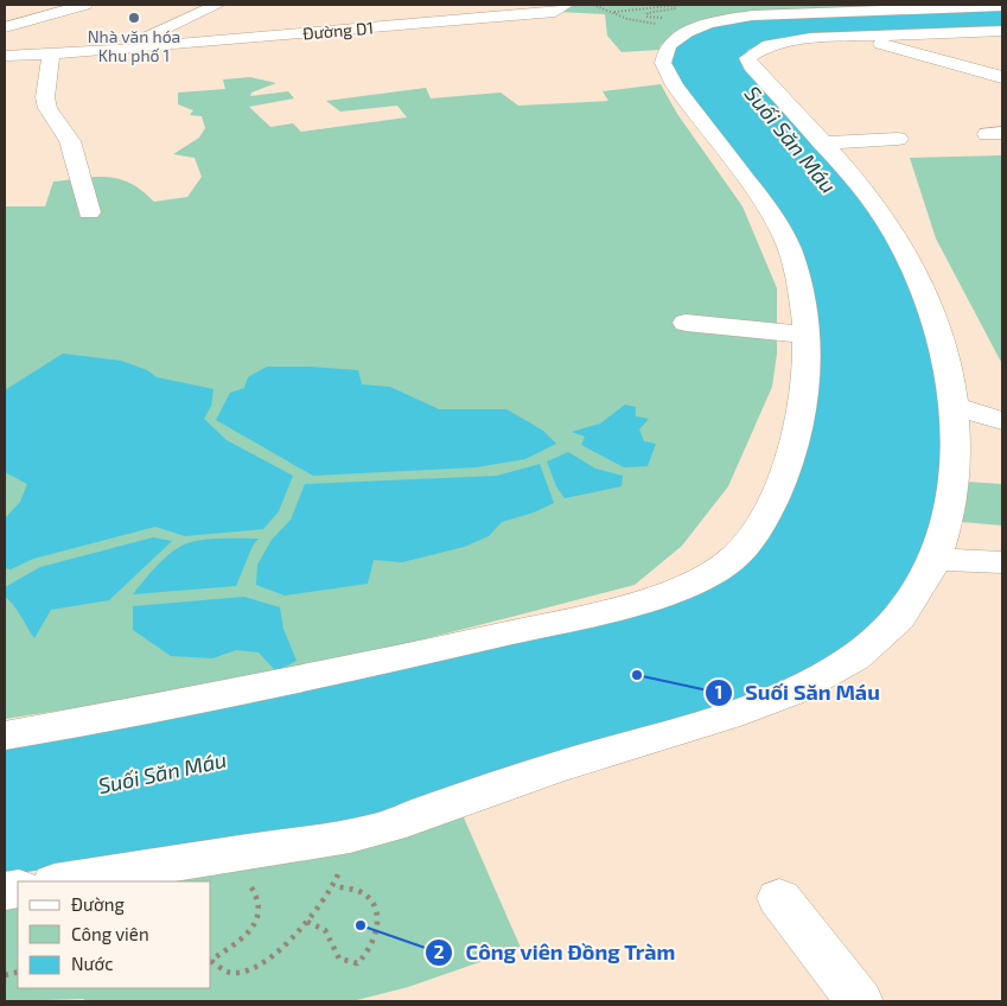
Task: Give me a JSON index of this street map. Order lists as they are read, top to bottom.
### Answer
{
  "streets": {
    "street": ["Đường D1"]
  },
  "water": ["Suối Săn Máu"],
  "places": ["Nhà văn hóa Khu phố 1", "Suối Săn Máu", "Công viên Đồng Tràm"],
  "legend": ["Đường", "Công viên", "Nước"]
}
